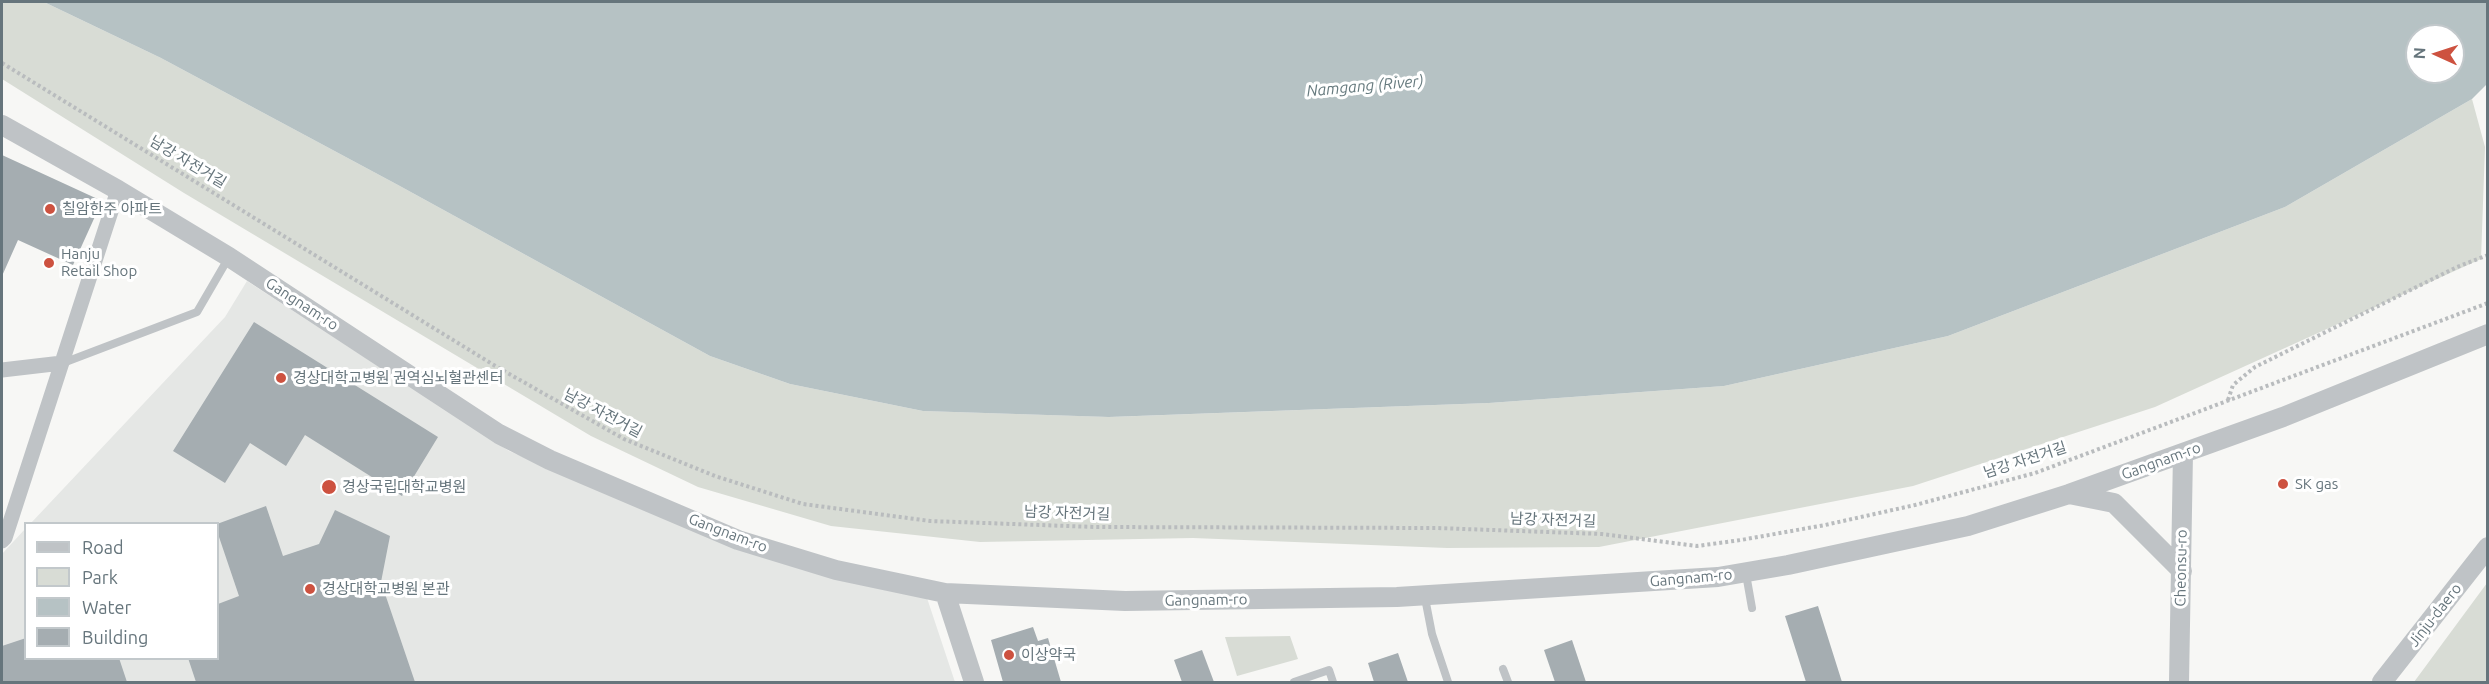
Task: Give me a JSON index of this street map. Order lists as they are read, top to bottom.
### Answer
{
  "streets": {
    "street": ["Gangnam-ro", "Cheonsu-ro", "Jinju-daero"],
    "path": ["남강 자전거길"]
  },
  "crossings": [
    ["Gangnam-ro", "Cheonsu-ro"]
  ],
  "water": ["Namgang (River)"],
  "places": [
    "칠암한주 아파트",
    "Hanju Retail Shop",
    "경상대학교병원 권역심뇌혈관센터",
    "SK gas",
    "경상국립대학교병원",
    "경상대학교병원 본관",
    "이상약국"
  ],
  "legend": [
    "Road",
    "Park",
    "Water",
    "Building"
  ],
  "north": "left"
}
